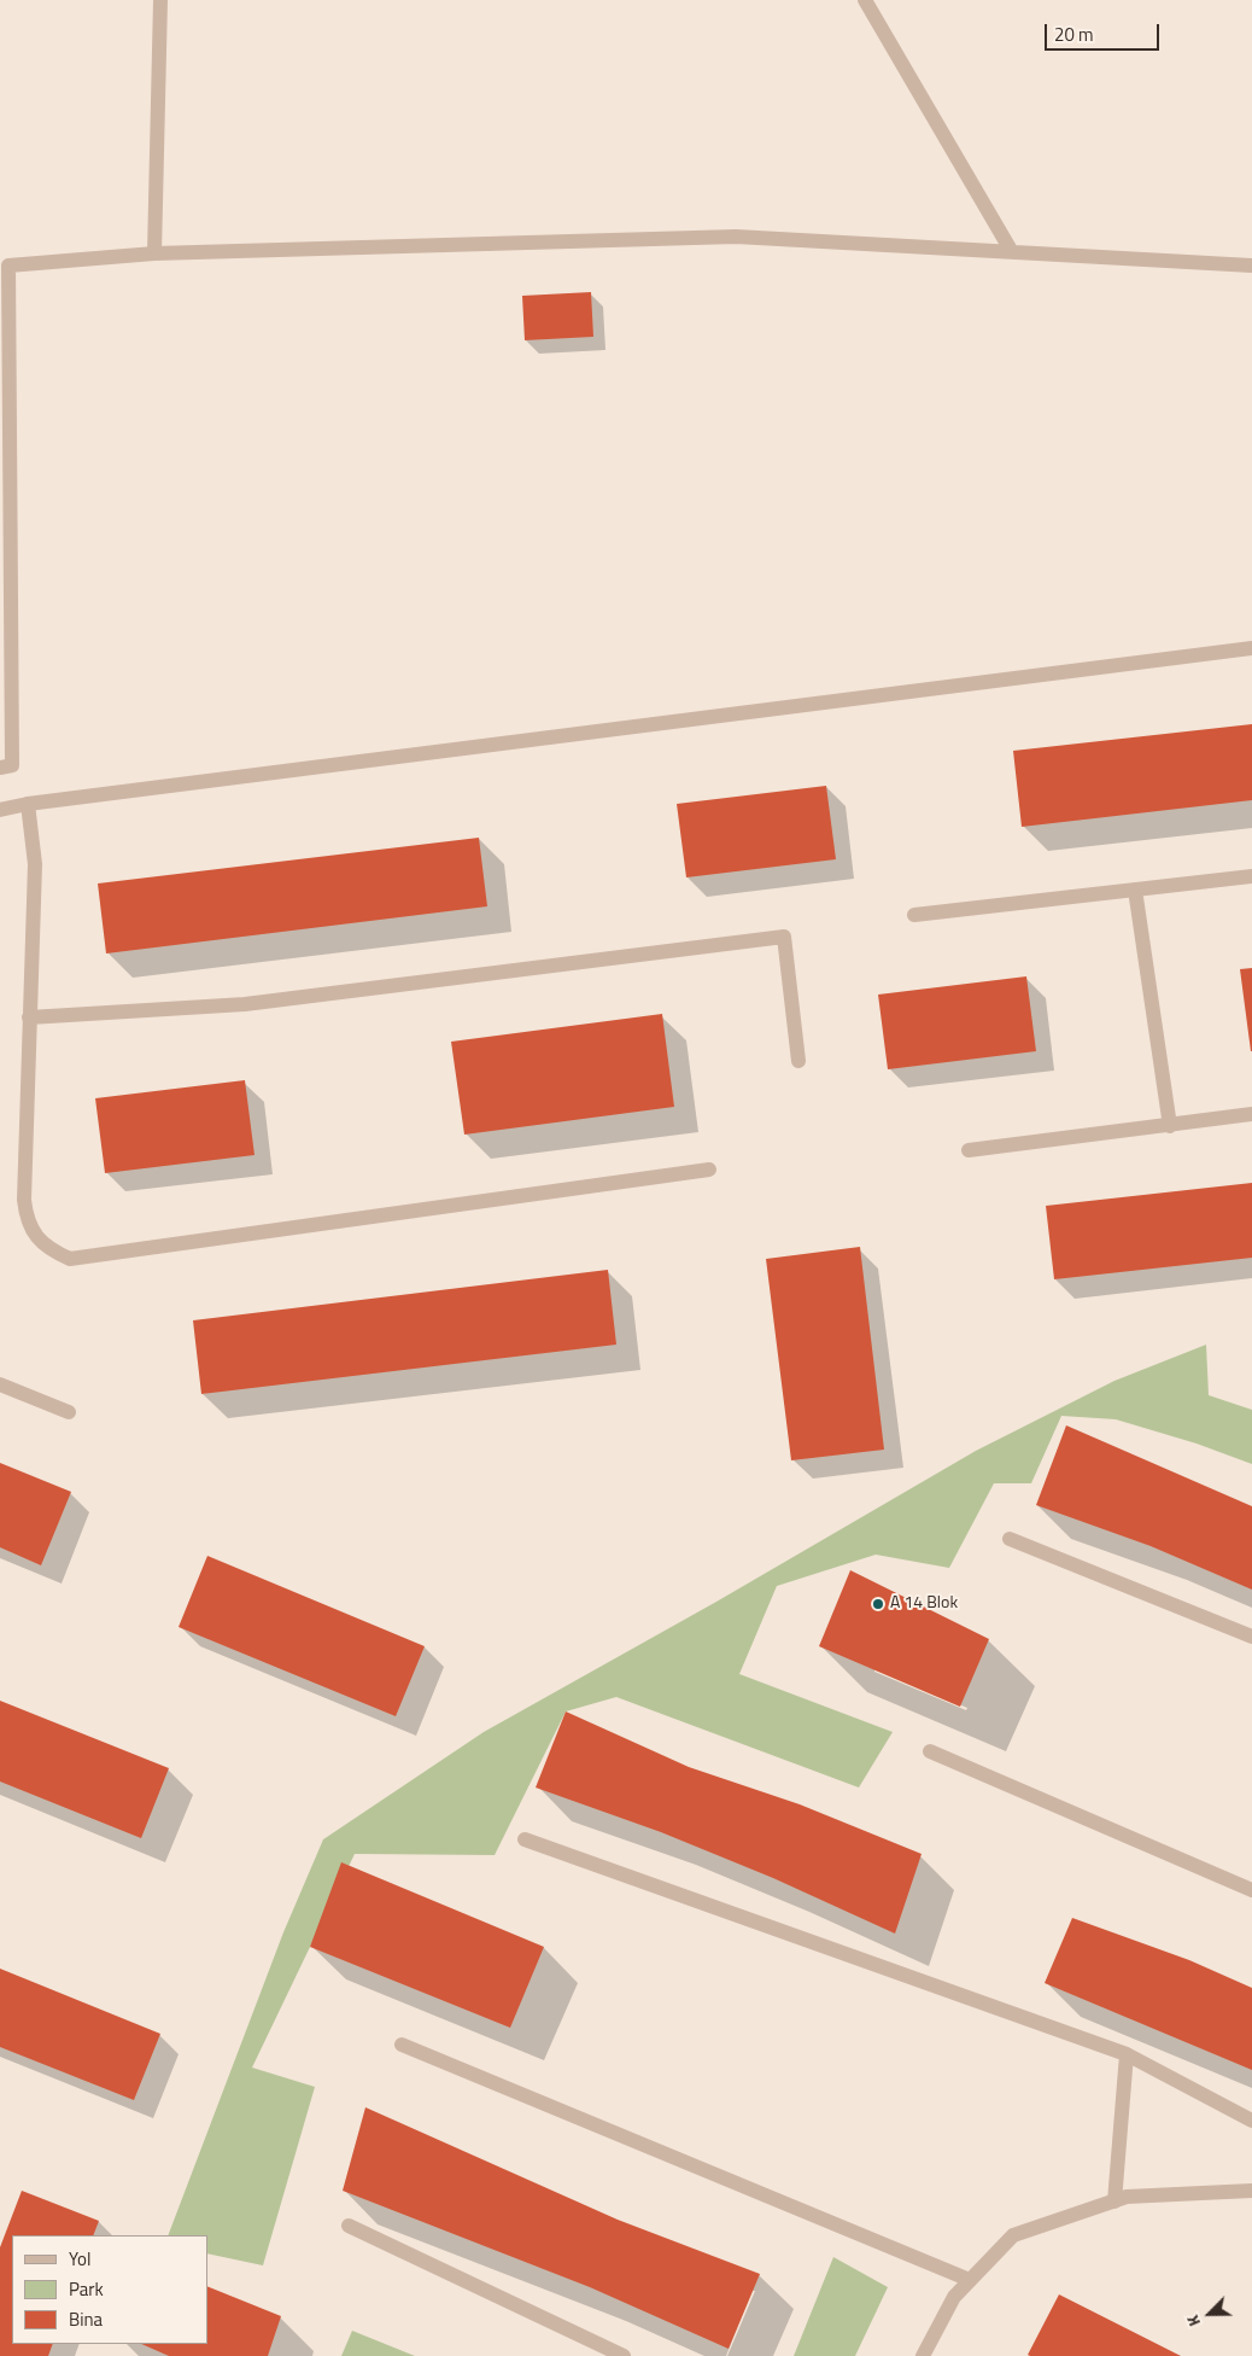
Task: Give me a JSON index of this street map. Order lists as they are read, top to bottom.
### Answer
{
  "places": ["A 14 Blok"],
  "legend": ["Yol", "Park", "Bina"],
  "scale_bar": "20 m",
  "north": "bottom left"
}
